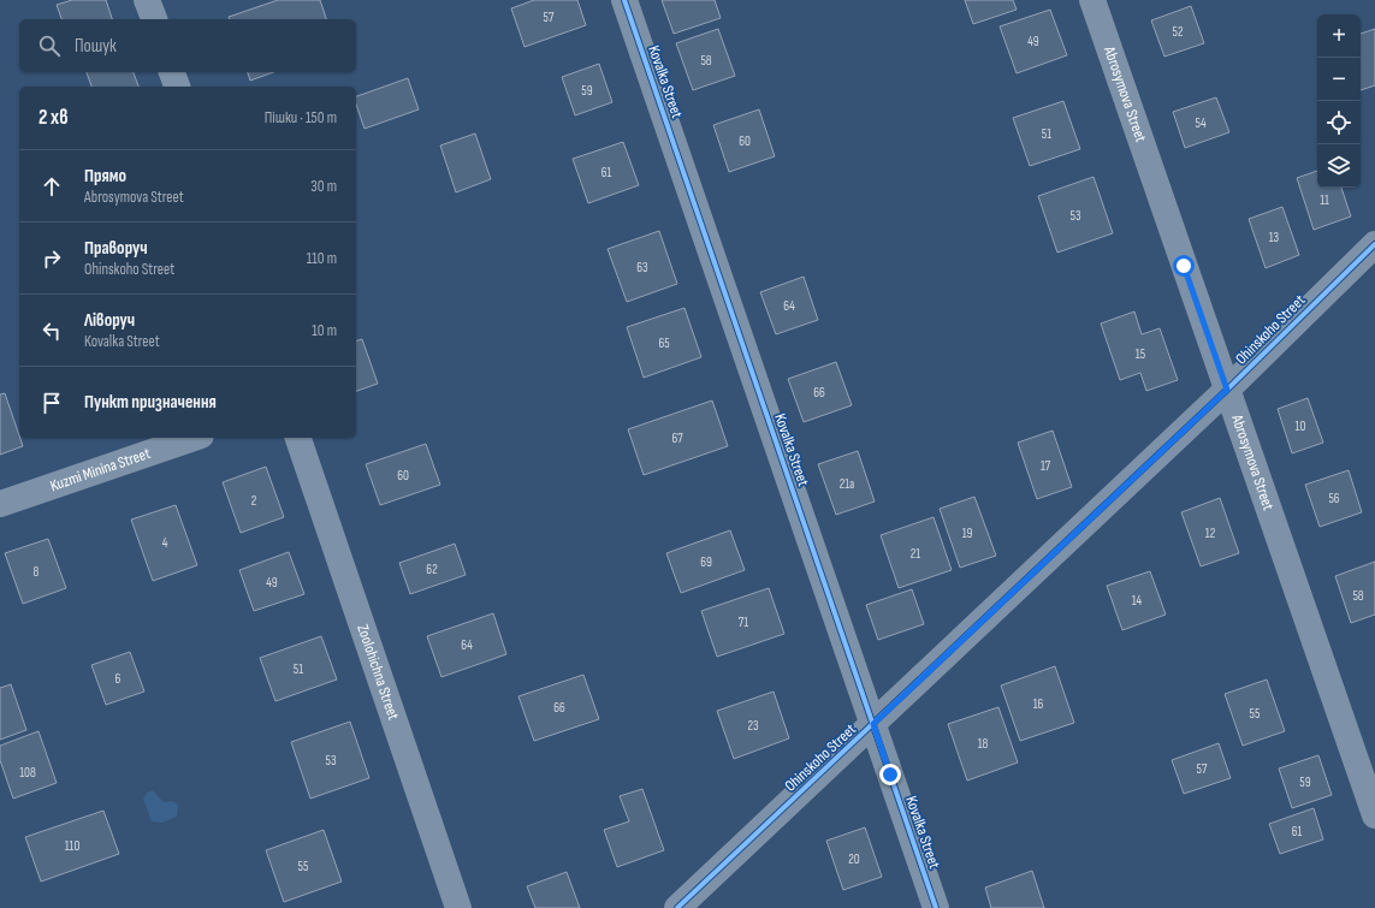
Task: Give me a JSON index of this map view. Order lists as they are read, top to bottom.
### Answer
{
  "streets": {
    "street": [
      "Kovalka Street",
      "Abrosymova Street",
      "Ohinskoho Street",
      "Kuzmi Minina Street",
      "Zoolohichna Street"
    ]
  },
  "crossings": [
    ["Kovalka Street", "Ohinskoho Street"],
    ["Abrosymova Street", "Ohinskoho Street"]
  ],
  "house_numbers": [
    "57",
    "52",
    "49",
    "58",
    "59",
    "54",
    "51",
    "60",
    "61",
    "11",
    "53",
    "13",
    "63",
    "64",
    "65",
    "15",
    "66",
    "10",
    "67",
    "17",
    "60",
    "21а",
    "56",
    "2",
    "19",
    "12",
    "4",
    "21",
    "69",
    "62",
    "8",
    "49",
    "58",
    "14",
    "71",
    "64",
    "51",
    "6",
    "16",
    "66",
    "55",
    "23",
    "18",
    "53",
    "57",
    "108",
    "59",
    "61",
    "110",
    "20",
    "55"
  ],
  "page": {
    "map_buttons": ["+", "−"],
    "search": "Пошук",
    "heading": ["2 хв", "Пішки · 150 m"],
    "list": [
      ["Прямо", "Abrosymova Street", "30 m"],
      ["Праворуч", "Ohinskoho Street", "110 m"],
      ["Ліворуч", "Kovalka Street", "10 m"],
      "Пункт призначення"
    ]
  }
}
